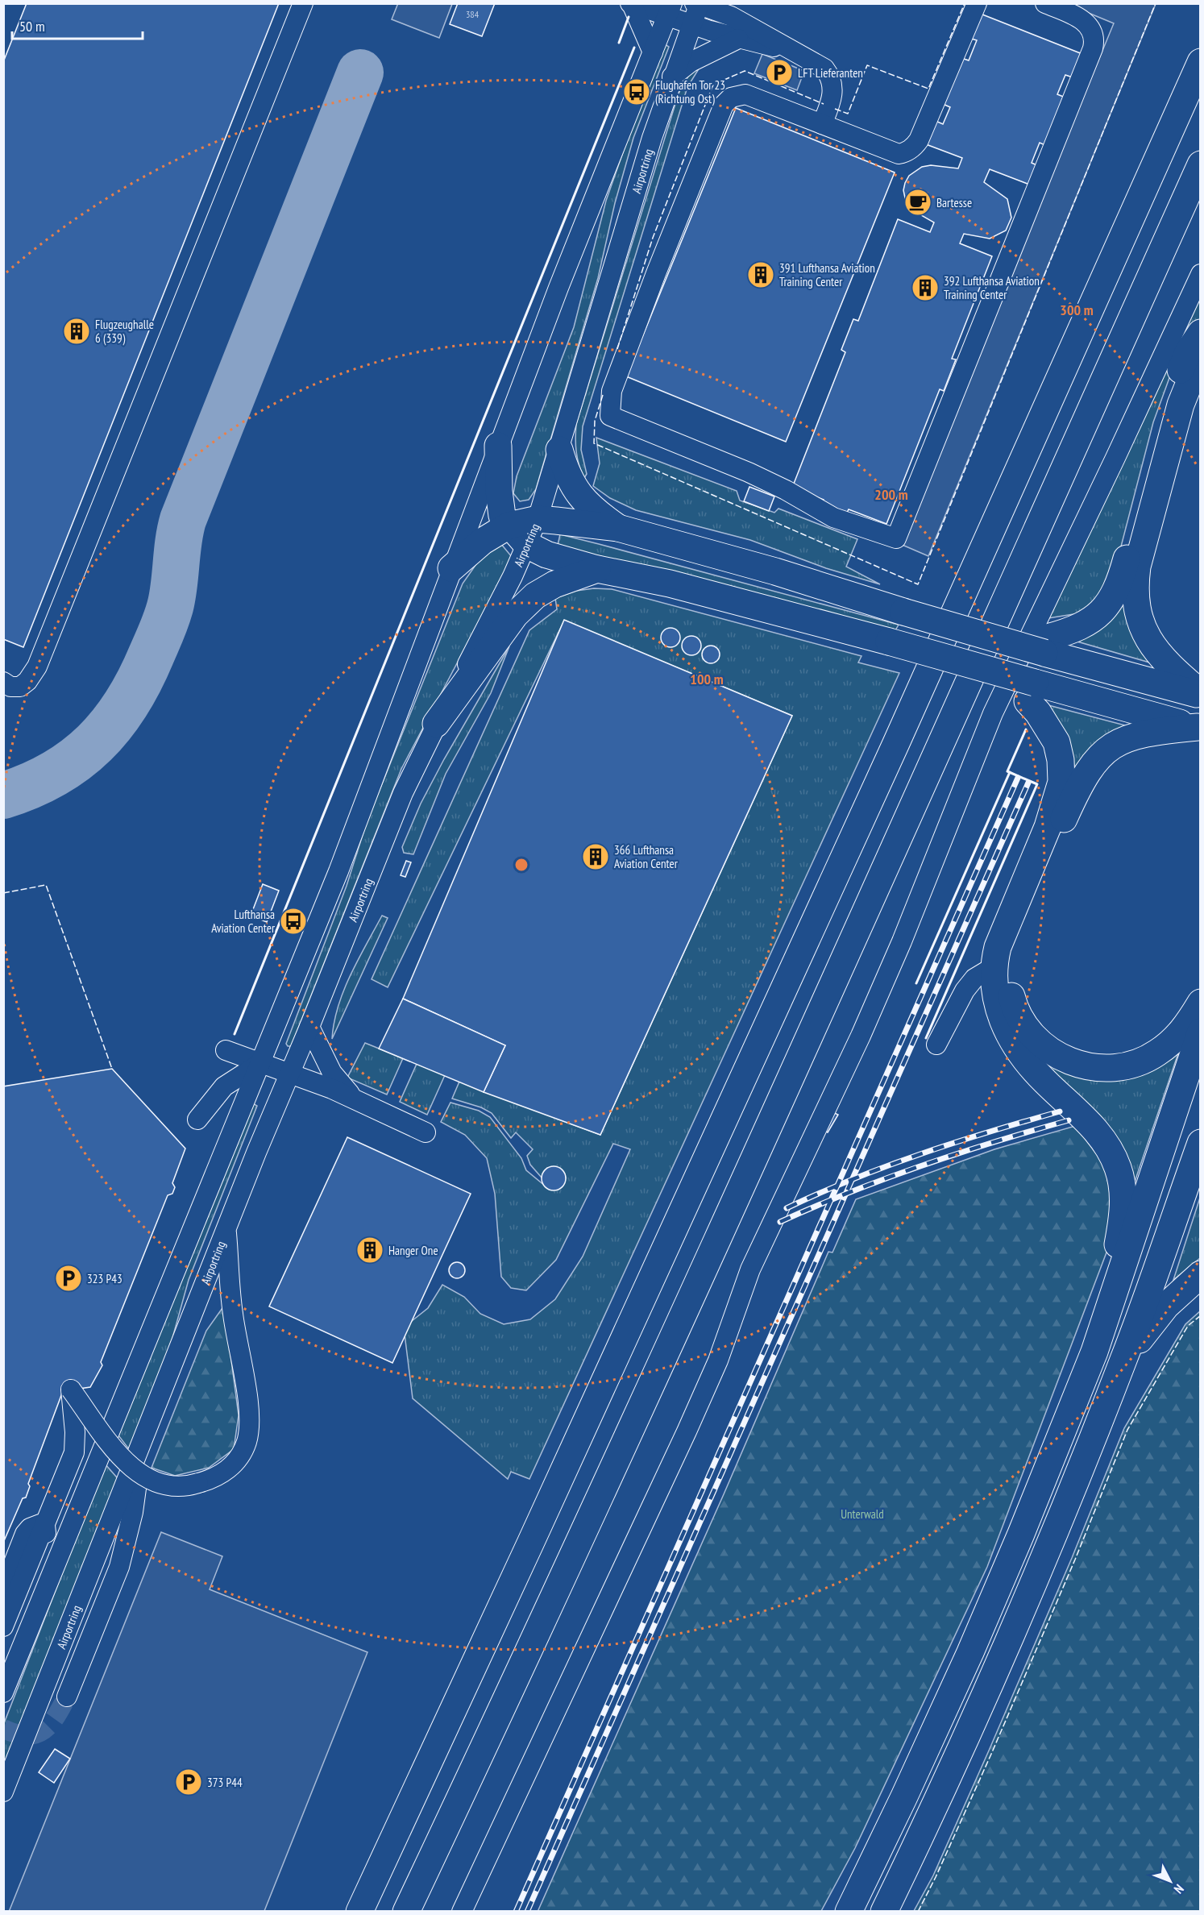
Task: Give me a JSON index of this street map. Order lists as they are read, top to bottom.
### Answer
{
  "streets": {
    "street": ["Airportring"]
  },
  "parks": ["Unterwald"],
  "places": {
    "parking": ["LFT Lieferanten", "323 P43", "373 P44"],
    "bus stop": ["Flughafen Tor 23 (Richtung Ost)", "Lufthansa Aviation Center"],
    "cafe": ["Bartesse"],
    "building": [
      "391 Lufthansa Aviation Training Center",
      "392 Lufthansa Aviation Training Center",
      "Flugzeughalle 6 (339)",
      "366 Lufthansa Aviation Center",
      "Hanger One"
    ]
  },
  "house_numbers": ["384"],
  "scale_bar": "50 m",
  "north": "bottom right",
  "rings": ["300 m", "200 m", "100 m"]
}
